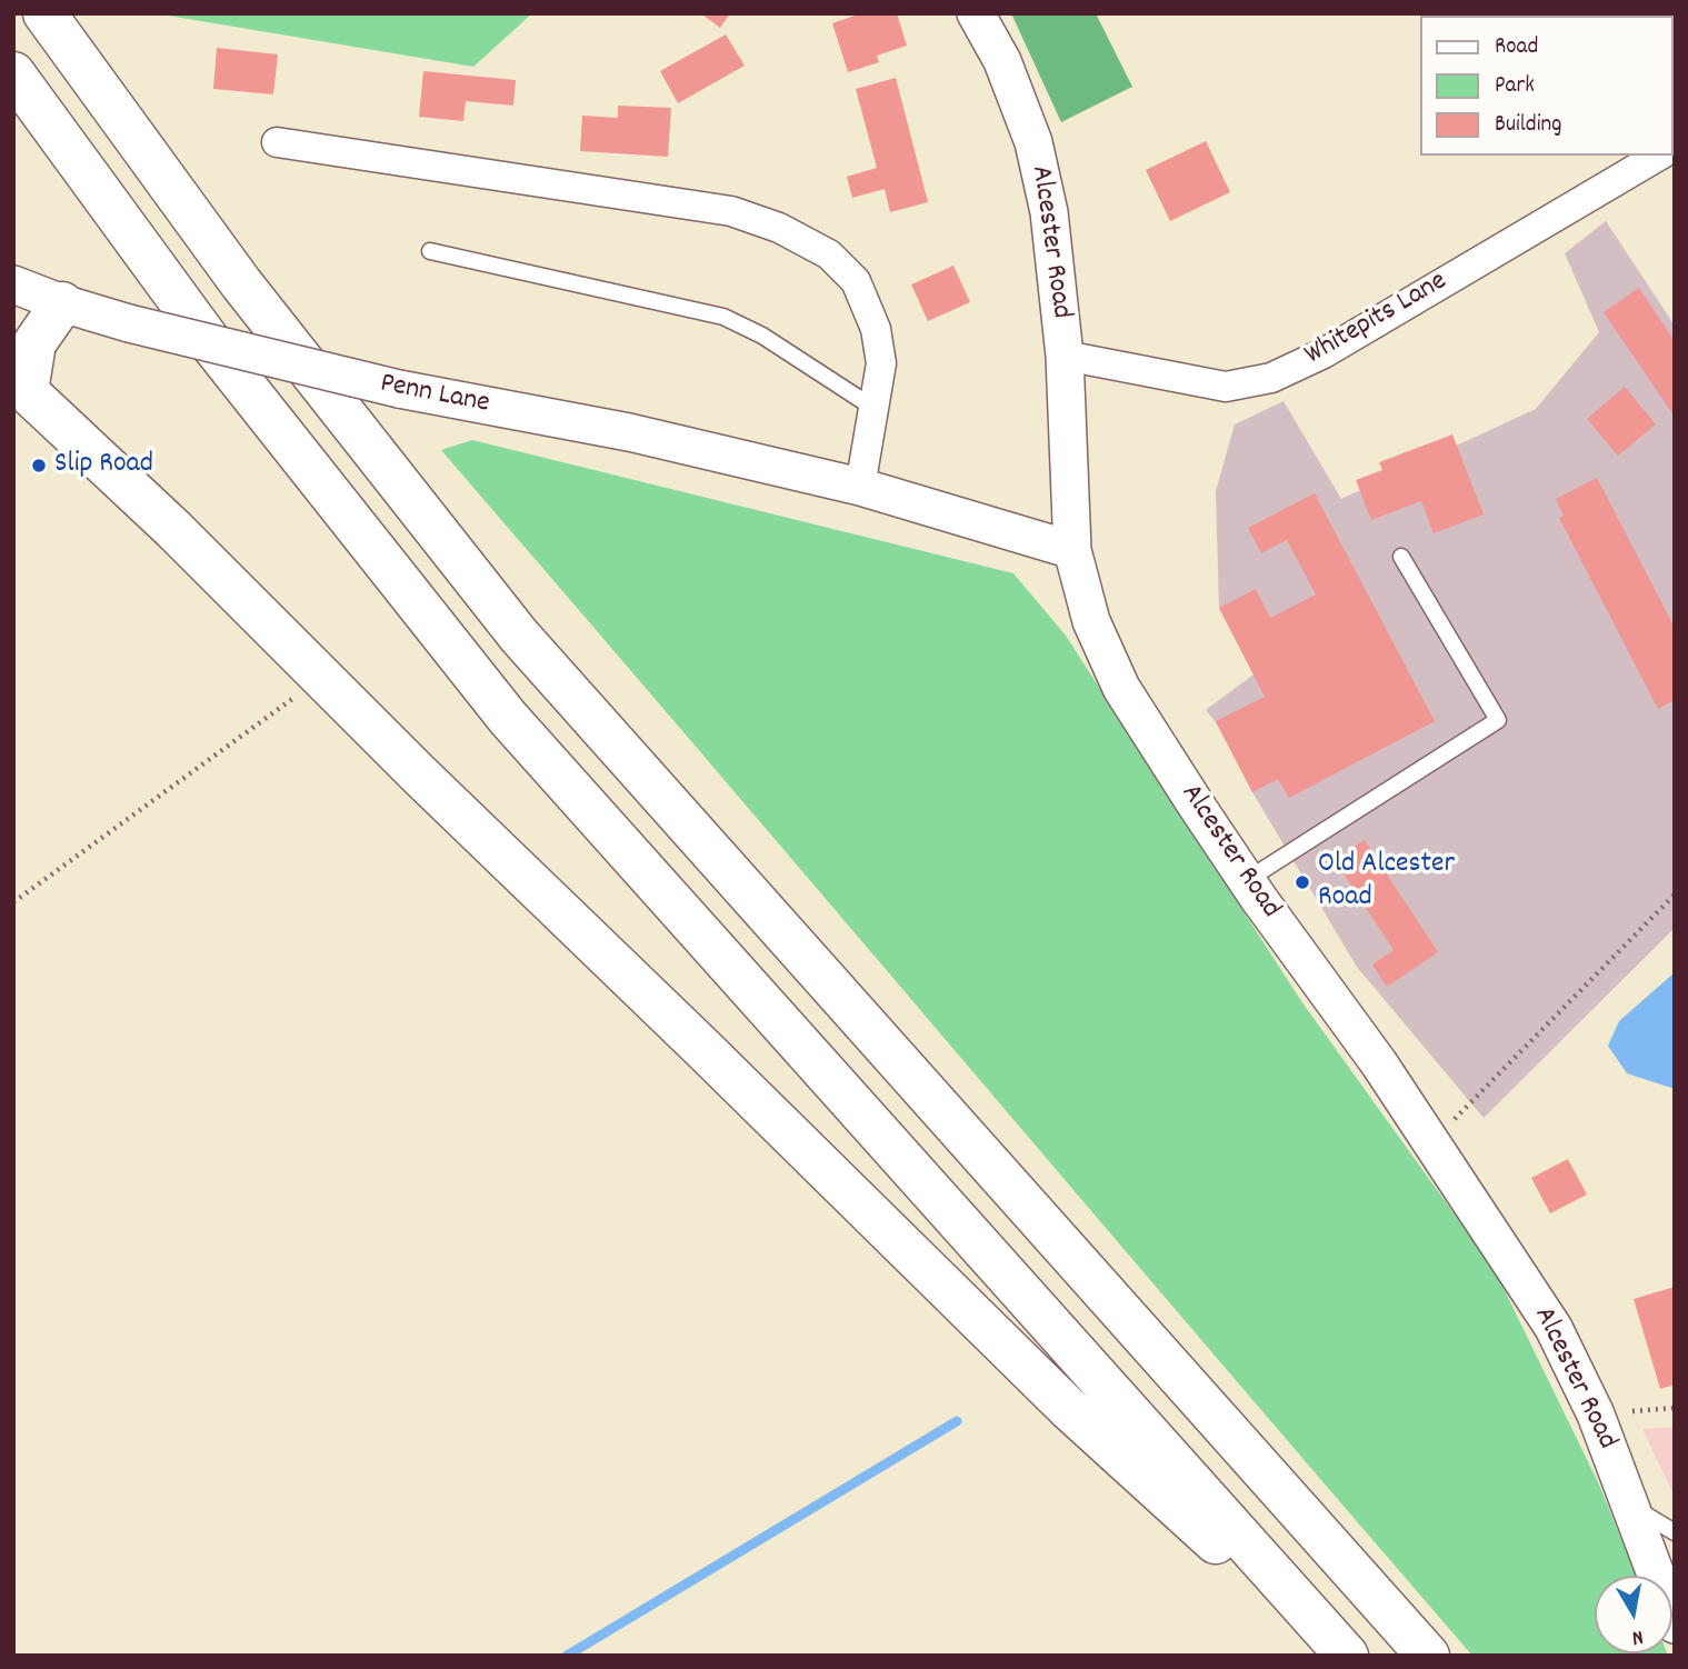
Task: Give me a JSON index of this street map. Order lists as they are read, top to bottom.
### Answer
{
  "streets": {
    "street": ["Alcester Road", "Whitepits Lane", "Penn Lane"]
  },
  "crossings": [
    ["Alcester Road", "Whitepits Lane"],
    ["Alcester Road", "Penn Lane"]
  ],
  "places": ["Slip Road", "Old Alcester Road"],
  "legend": ["Road", "Park", "Building"],
  "north": "bottom"
}
